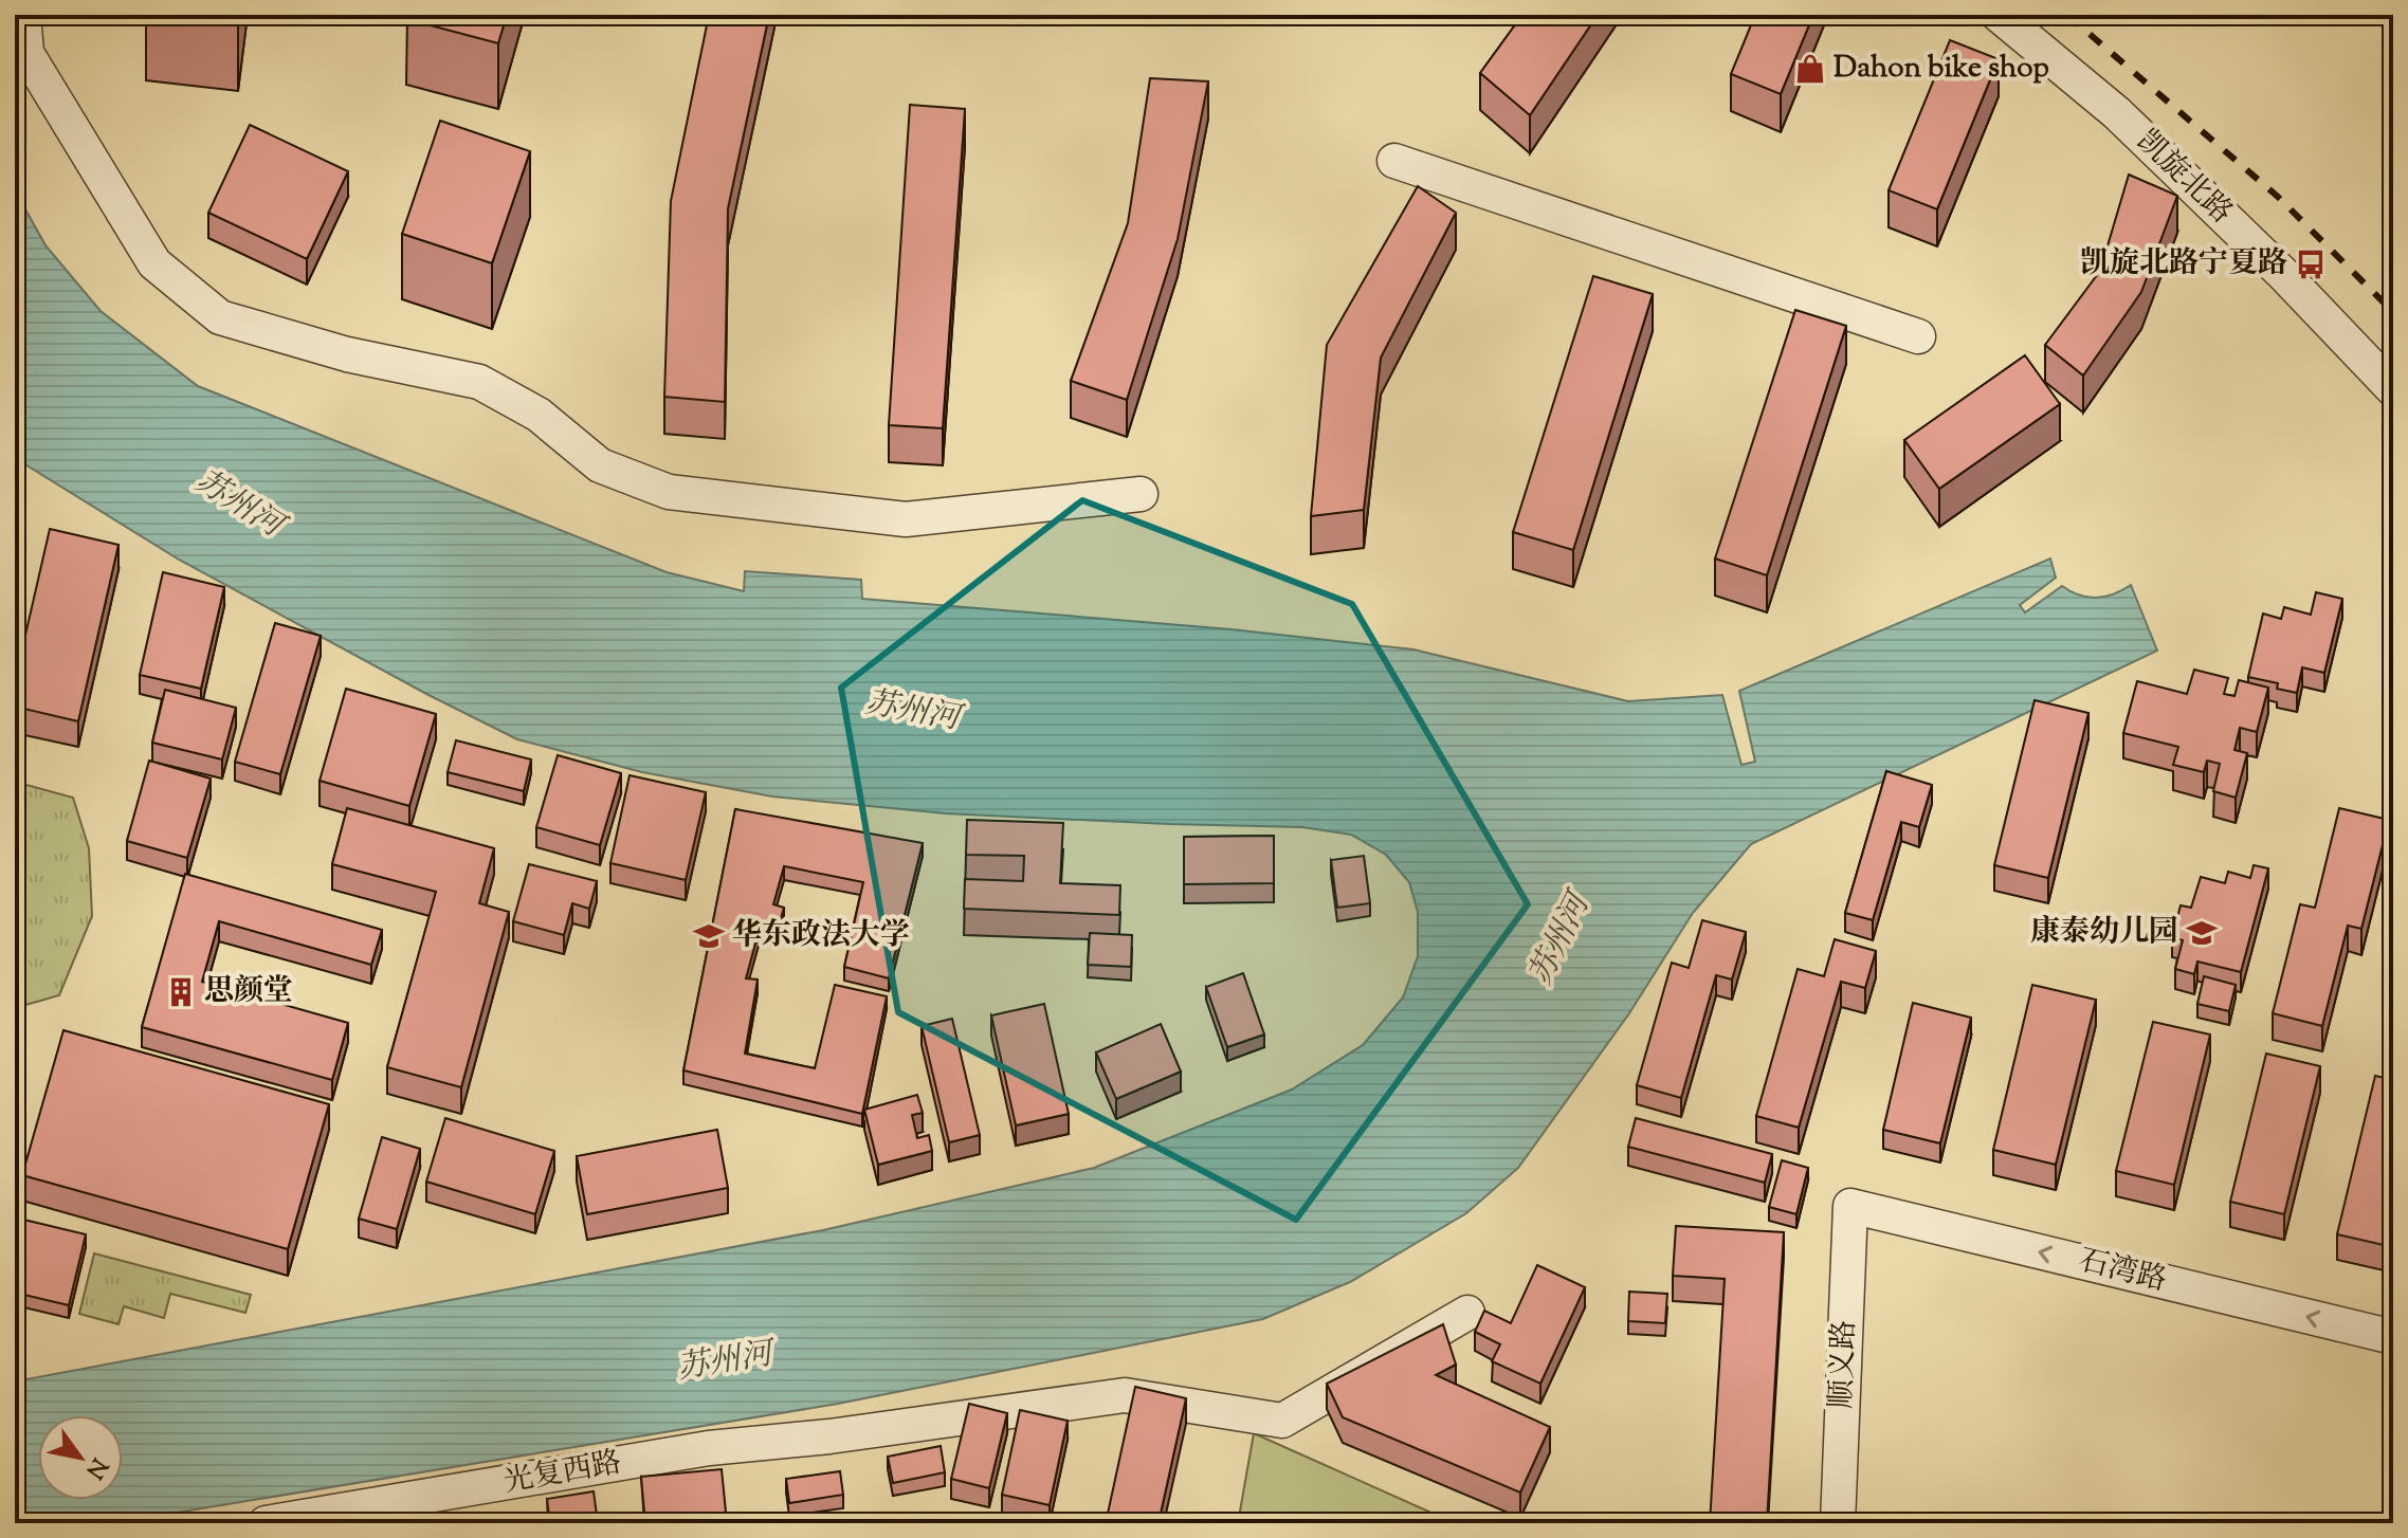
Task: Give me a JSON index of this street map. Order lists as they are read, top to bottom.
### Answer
{
  "streets": {
    "street": [
      "凯旋北路",
      "石湾路",
      "顺义路",
      "光复西路"
    ]
  },
  "crossings": [
    ["石湾路", "顺义路"]
  ],
  "one_way": ["石湾路"],
  "water": ["苏州河"],
  "places": {
    "shop": ["Dahon bike shop"],
    "bus stop": ["凯旋北路宁夏路"],
    "school or university": ["康泰幼儿园", "华东政法大学"],
    "building": ["思颜堂"]
  },
  "north": "bottom right"
}
